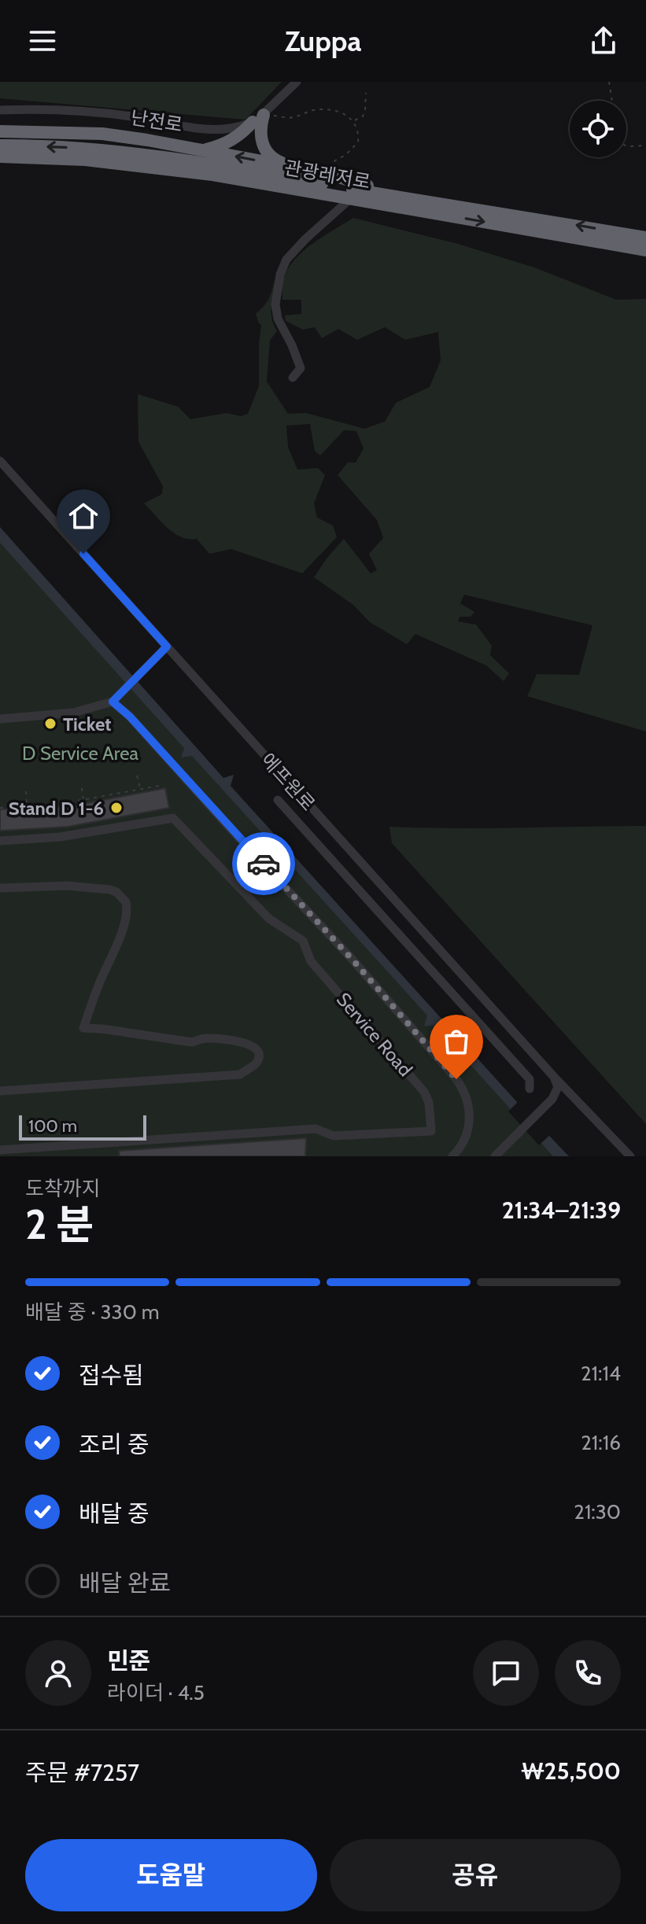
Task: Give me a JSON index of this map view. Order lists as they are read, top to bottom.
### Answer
{
  "streets": {
    "highway": ["관광레저로"],
    "street": ["난전로", "에프원로", "Service Road"]
  },
  "parks": ["D Service Area"],
  "places": ["Ticket", "Stand D 1-6"],
  "scale_bar": "100 m",
  "page": {
    "header": "Zuppa",
    "scale": "100 m",
    "heading": ["2 분", "도착까지", "21:34–21:39"],
    "panel": [
      "민준",
      "라이더 · 4.5",
      "주문 #7257",
      "₩25,500"
    ],
    "bar": "배달 중 · 330 m",
    "list": [
      ["접수됨", "21:14"],
      ["조리 중", "21:16"],
      ["배달 중", "21:30"],
      "배달 완료"
    ],
    "buttons": ["도움말", "공유"]
  }
}
